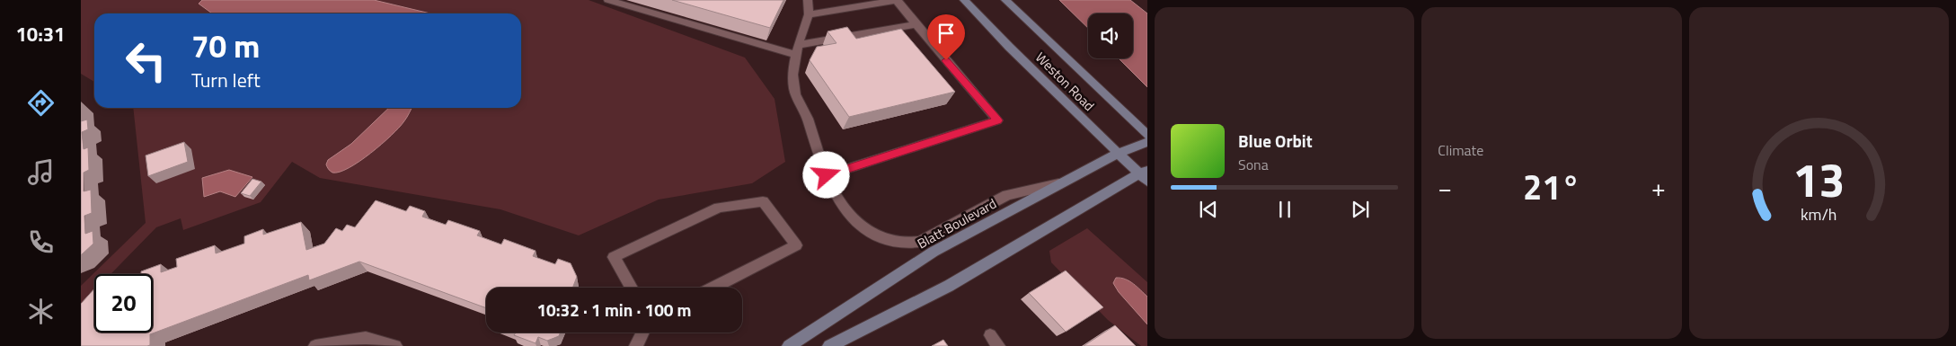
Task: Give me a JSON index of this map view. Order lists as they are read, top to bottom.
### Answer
{
  "streets": {
    "street": ["Weston Road", "Blatt Boulevard"]
  },
  "crossings": [
    ["Weston Road", "Blatt Boulevard"]
  ],
  "page": {
    "tabs": "10:31",
    "tile": "Climate",
    "turn": ["70 m", "Turn left"],
    "song": ["Blue Orbit", "Sona"],
    "heat": ["−", "21°", "+"],
    "limit": "20",
    "trip": "10:32 · 1 min · 100 m",
    "gauge": ["13", "km/h"]
  }
}
